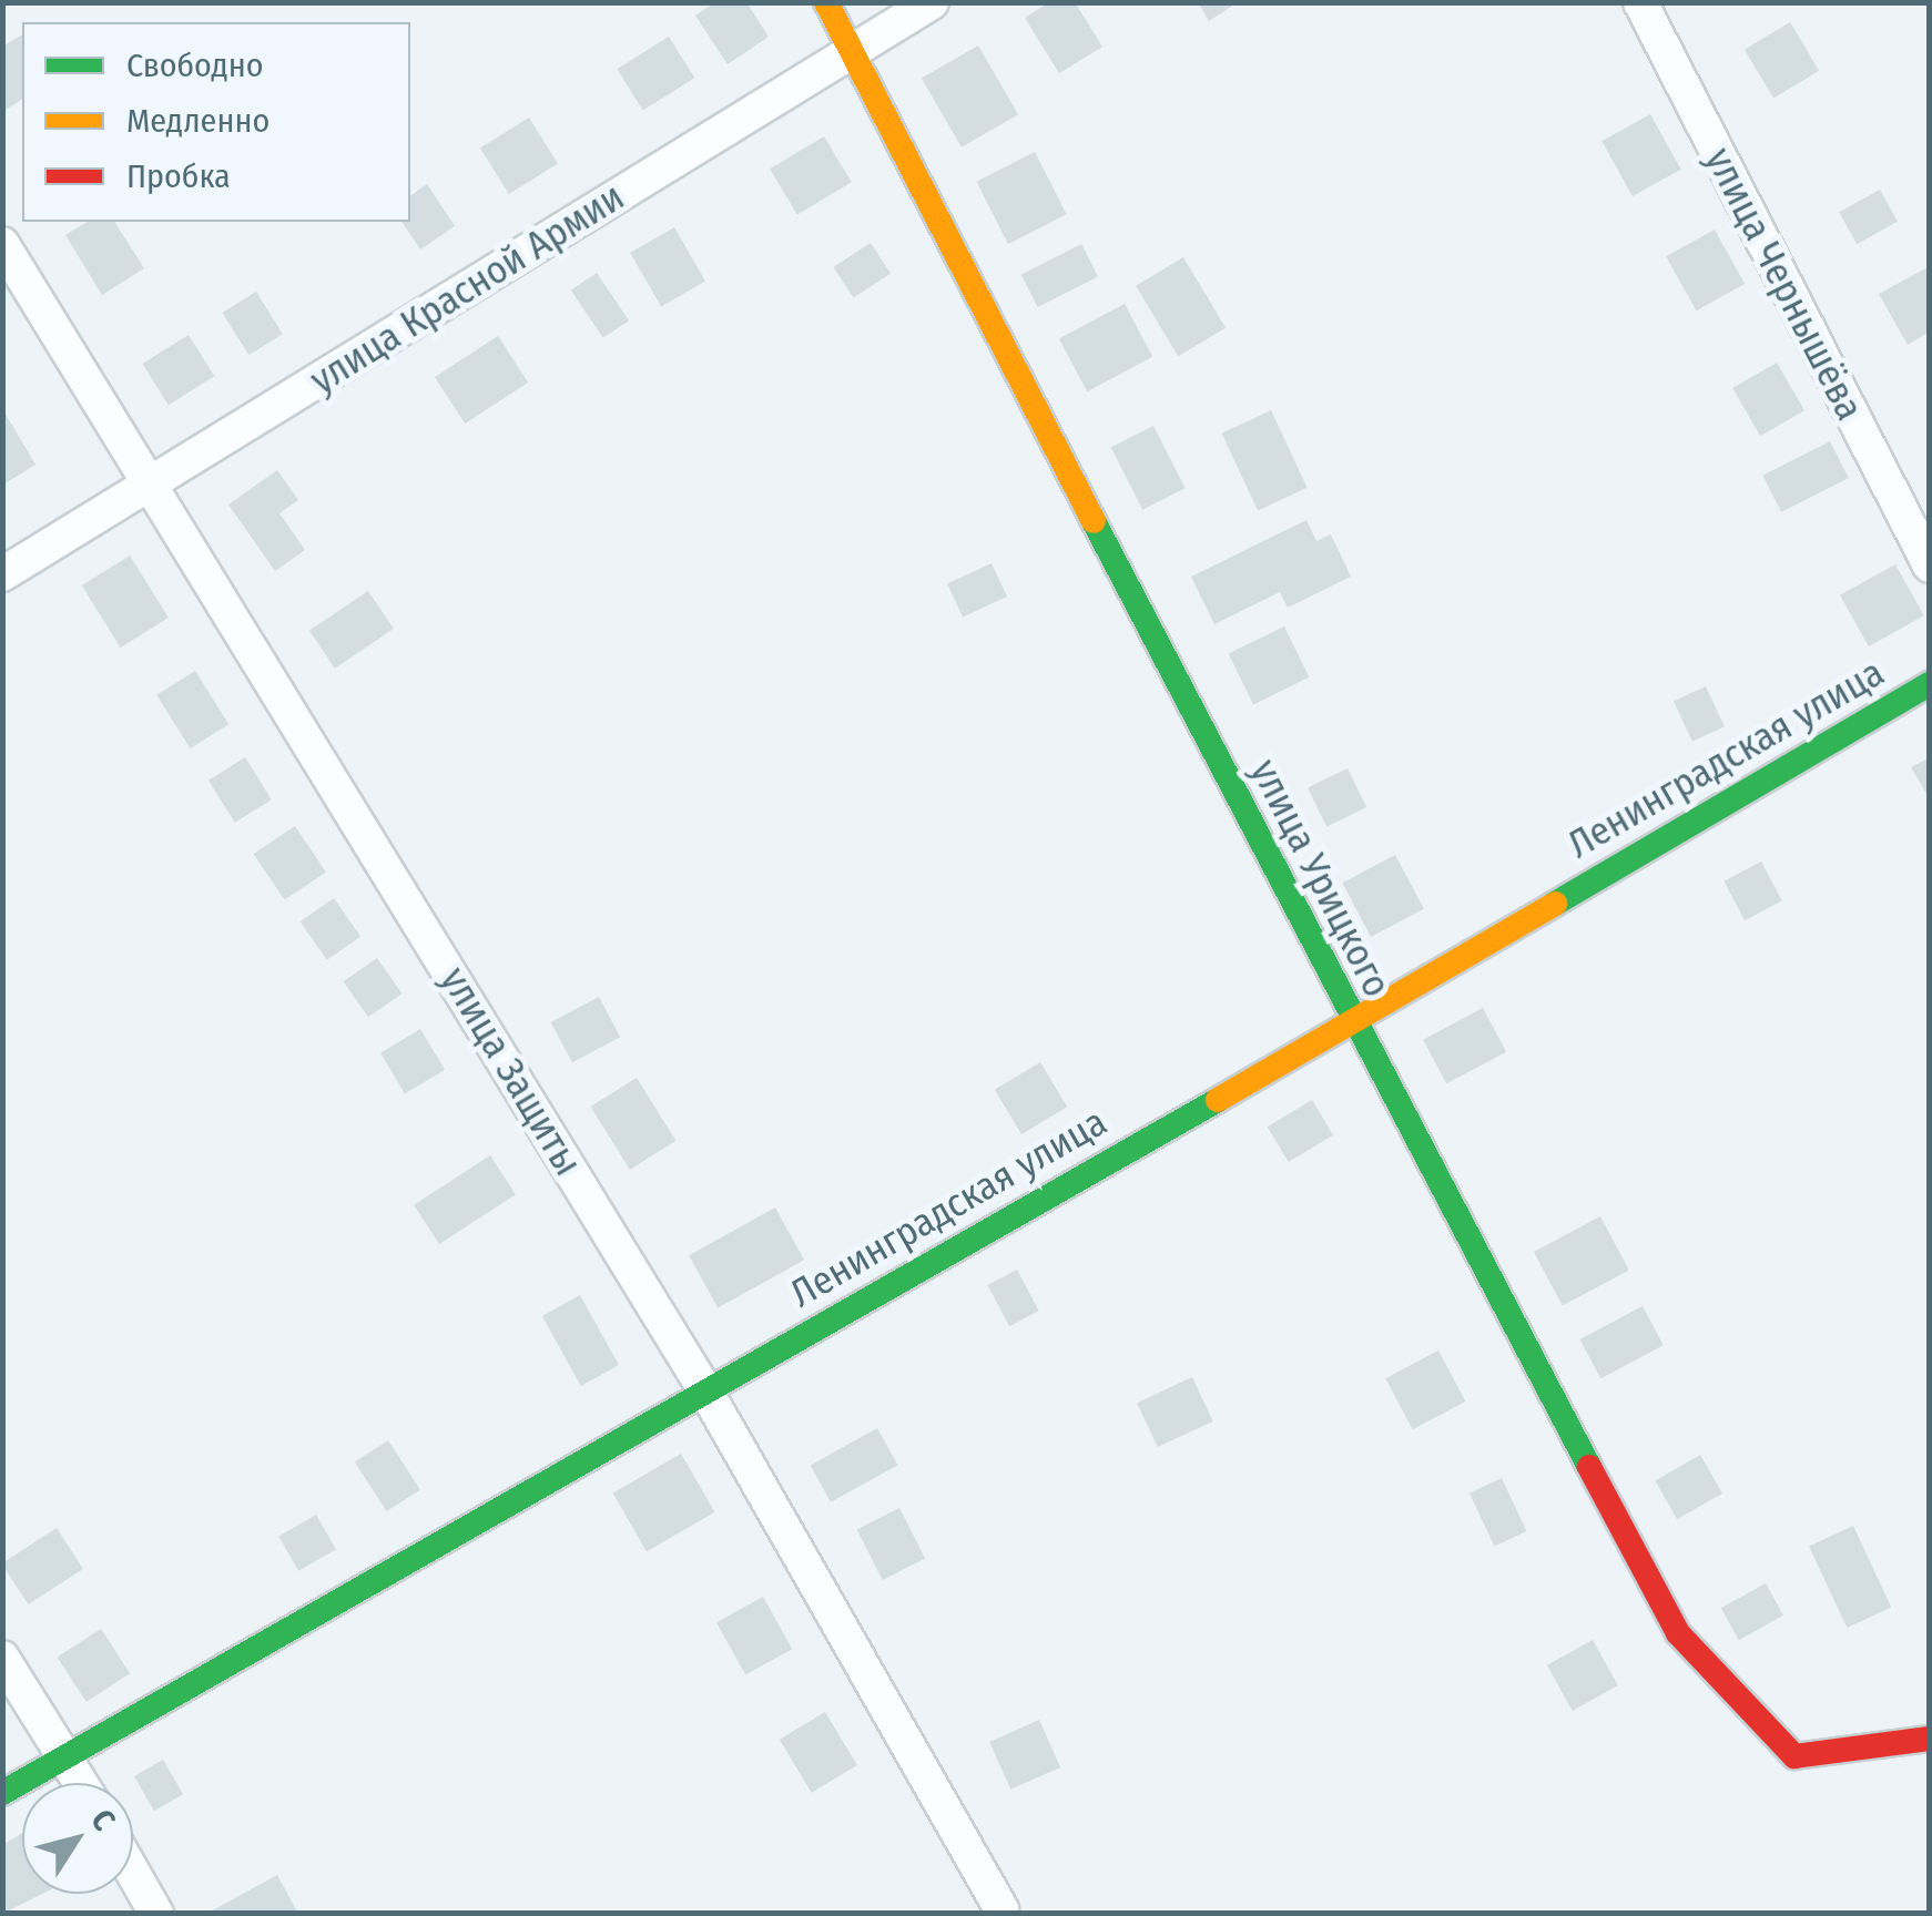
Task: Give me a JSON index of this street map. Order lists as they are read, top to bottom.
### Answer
{
  "streets": {
    "street": [
      "улица Чернышёва",
      "улица Красной Армии",
      "Ленинградская улица",
      "улица Урицкого",
      "улица Защиты"
    ]
  },
  "crossings": [
    ["улица Красной Армии", "улица Урицкого"],
    ["улица Красной Армии", "улица Защиты"],
    ["Ленинградская улица", "улица Урицкого"],
    ["Ленинградская улица", "улица Защиты"]
  ],
  "legend": ["Свободно", "Медленно", "Пробка"],
  "north": "top right"
}
